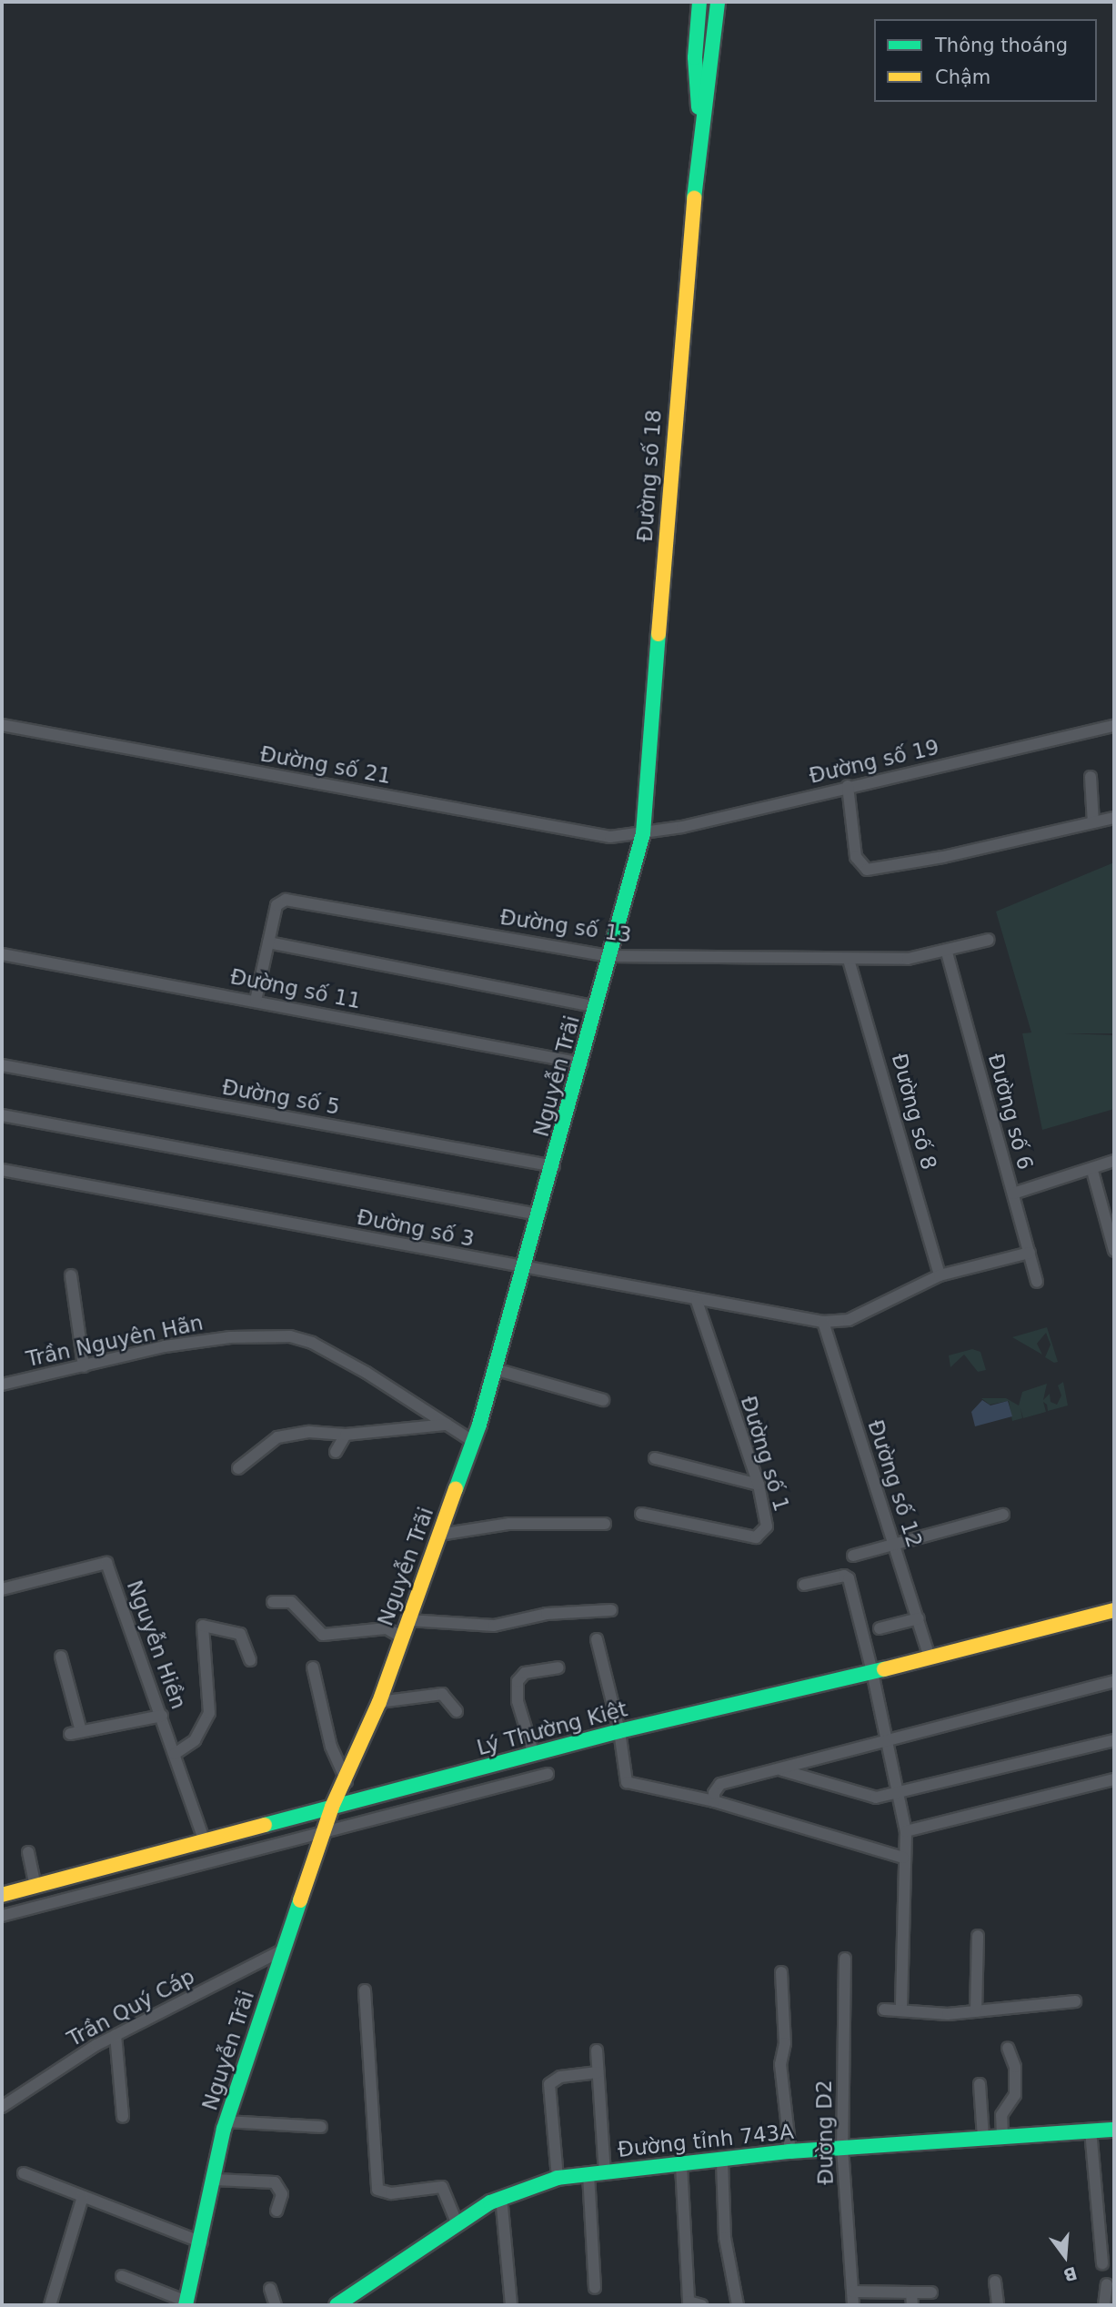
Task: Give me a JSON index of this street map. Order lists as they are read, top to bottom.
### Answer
{
  "streets": {
    "street": [
      "Đường số 18",
      "Đường số 19",
      "Đường số 21",
      "Đường số 13",
      "Đường số 11",
      "Nguyễn Trãi",
      "Đường số 5",
      "Đường số 8",
      "Đường số 6",
      "Đường số 3",
      "Trần Nguyên Hãn",
      "Đường số 1",
      "Đường số 12",
      "Nguyễn Hiền",
      "Lý Thường Kiệt",
      "Trần Quý Cáp",
      "Đường D2",
      "Đường tỉnh 743A"
    ]
  },
  "crossings": [
    ["Đường số 18", "Đường số 19"],
    ["Đường số 18", "Đường số 21"],
    ["Đường số 18", "Nguyễn Trãi"],
    ["Đường số 19", "Đường số 21"],
    ["Đường số 19", "Nguyễn Trãi"],
    ["Đường số 21", "Nguyễn Trãi"],
    ["Đường số 13", "Đường số 11"],
    ["Đường số 13", "Nguyễn Trãi"],
    ["Đường số 13", "Đường số 8"],
    ["Đường số 13", "Đường số 6"],
    ["Đường số 11", "Nguyễn Trãi"],
    ["Nguyễn Trãi", "Đường số 5"],
    ["Nguyễn Trãi", "Đường số 3"],
    ["Nguyễn Trãi", "Trần Nguyên Hãn"],
    ["Nguyễn Trãi", "Lý Thường Kiệt"],
    ["Nguyễn Trãi", "Trần Quý Cáp"],
    ["Đường số 8", "Đường số 3"],
    ["Đường số 6", "Đường số 3"],
    ["Đường số 3", "Đường số 1"],
    ["Đường số 3", "Đường số 12"],
    ["Đường số 12", "Lý Thường Kiệt"],
    ["Nguyễn Hiền", "Lý Thường Kiệt"],
    ["Đường D2", "Đường tỉnh 743A"]
  ],
  "legend": ["Thông thoáng", "Chậm"],
  "north": "bottom"
}
